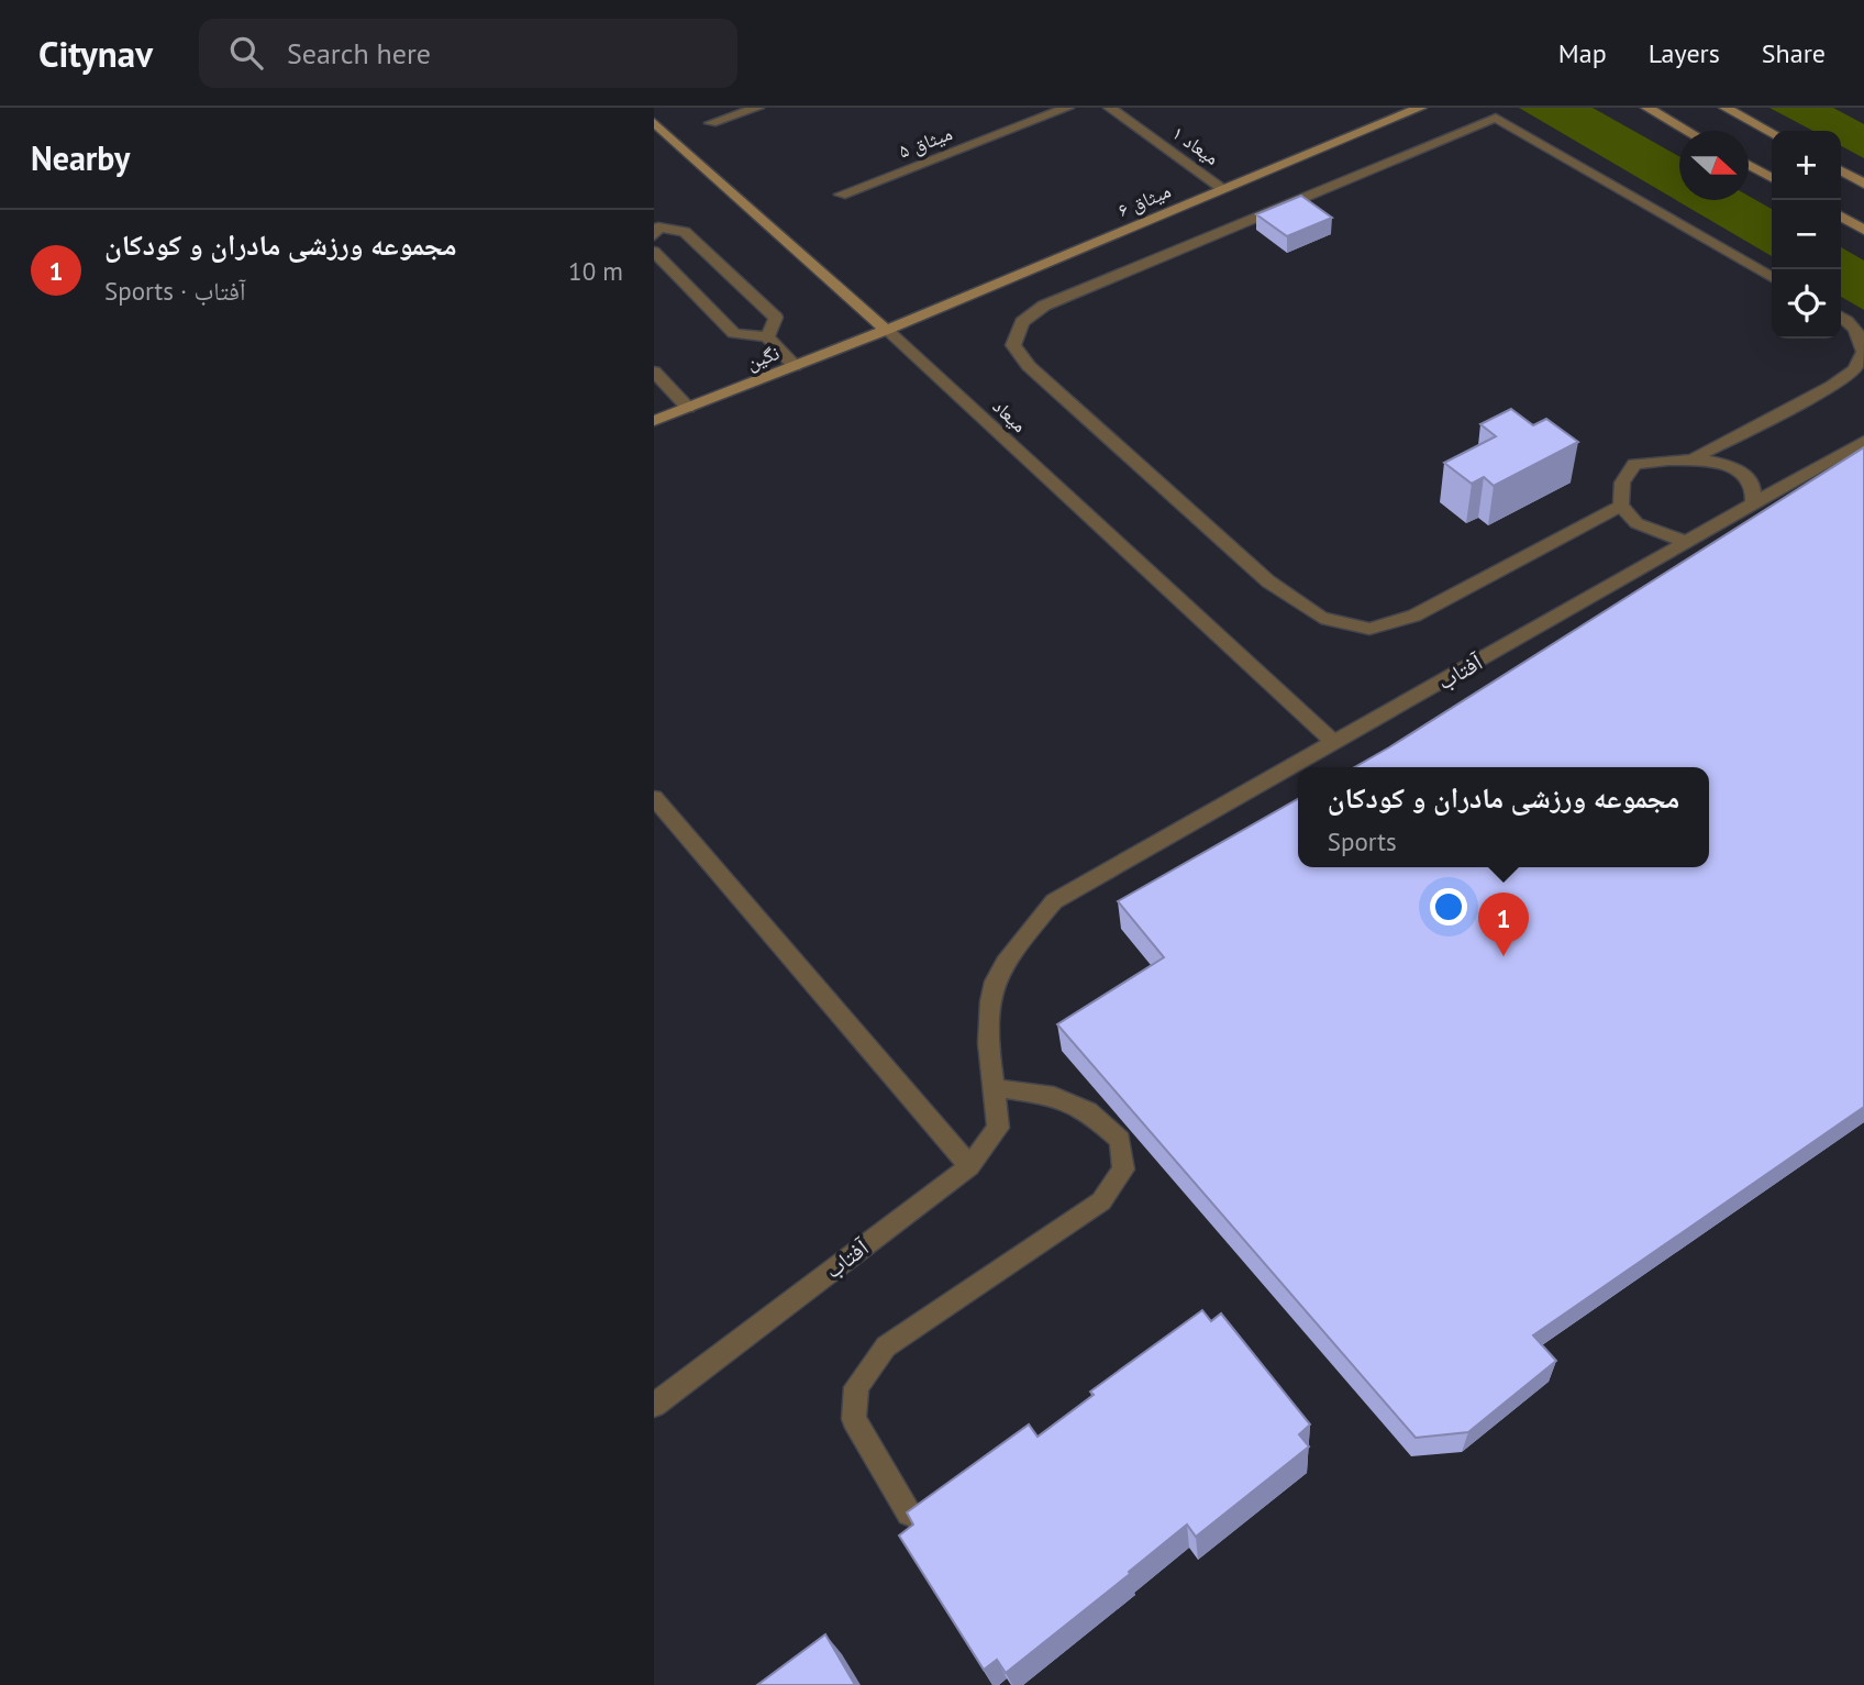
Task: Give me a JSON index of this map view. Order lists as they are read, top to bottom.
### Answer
{
  "streets": {
    "street": [
      "میثاق ۵",
      "میعاد ۱",
      "میثاق ۶",
      "نگین",
      "میعاد",
      "آفتاب"
    ]
  },
  "crossings": [
    ["میعاد ۱", "میثاق ۶"],
    ["میثاق ۶", "نگین"],
    ["میثاق ۶", "میعاد"],
    ["نگین", "میعاد"],
    ["میعاد", "آفتاب"]
  ],
  "north": "right",
  "page": {
    "header": "Citynav",
    "search": "Search here",
    "nav": ["Map", "Layers", "Share"],
    "heading": "Nearby",
    "map_buttons": ["+", "−"],
    "list": [
      {
        "mark": "1",
        "name": "مجموعه ورزشی مادران و کودکان",
        "note": "Sports · آفتاب",
        "value": "10 m"
      }
    ],
    "popup": ["مجموعه ورزشی مادران و کودکان", "Sports"],
    "pins": "1"
  }
}
